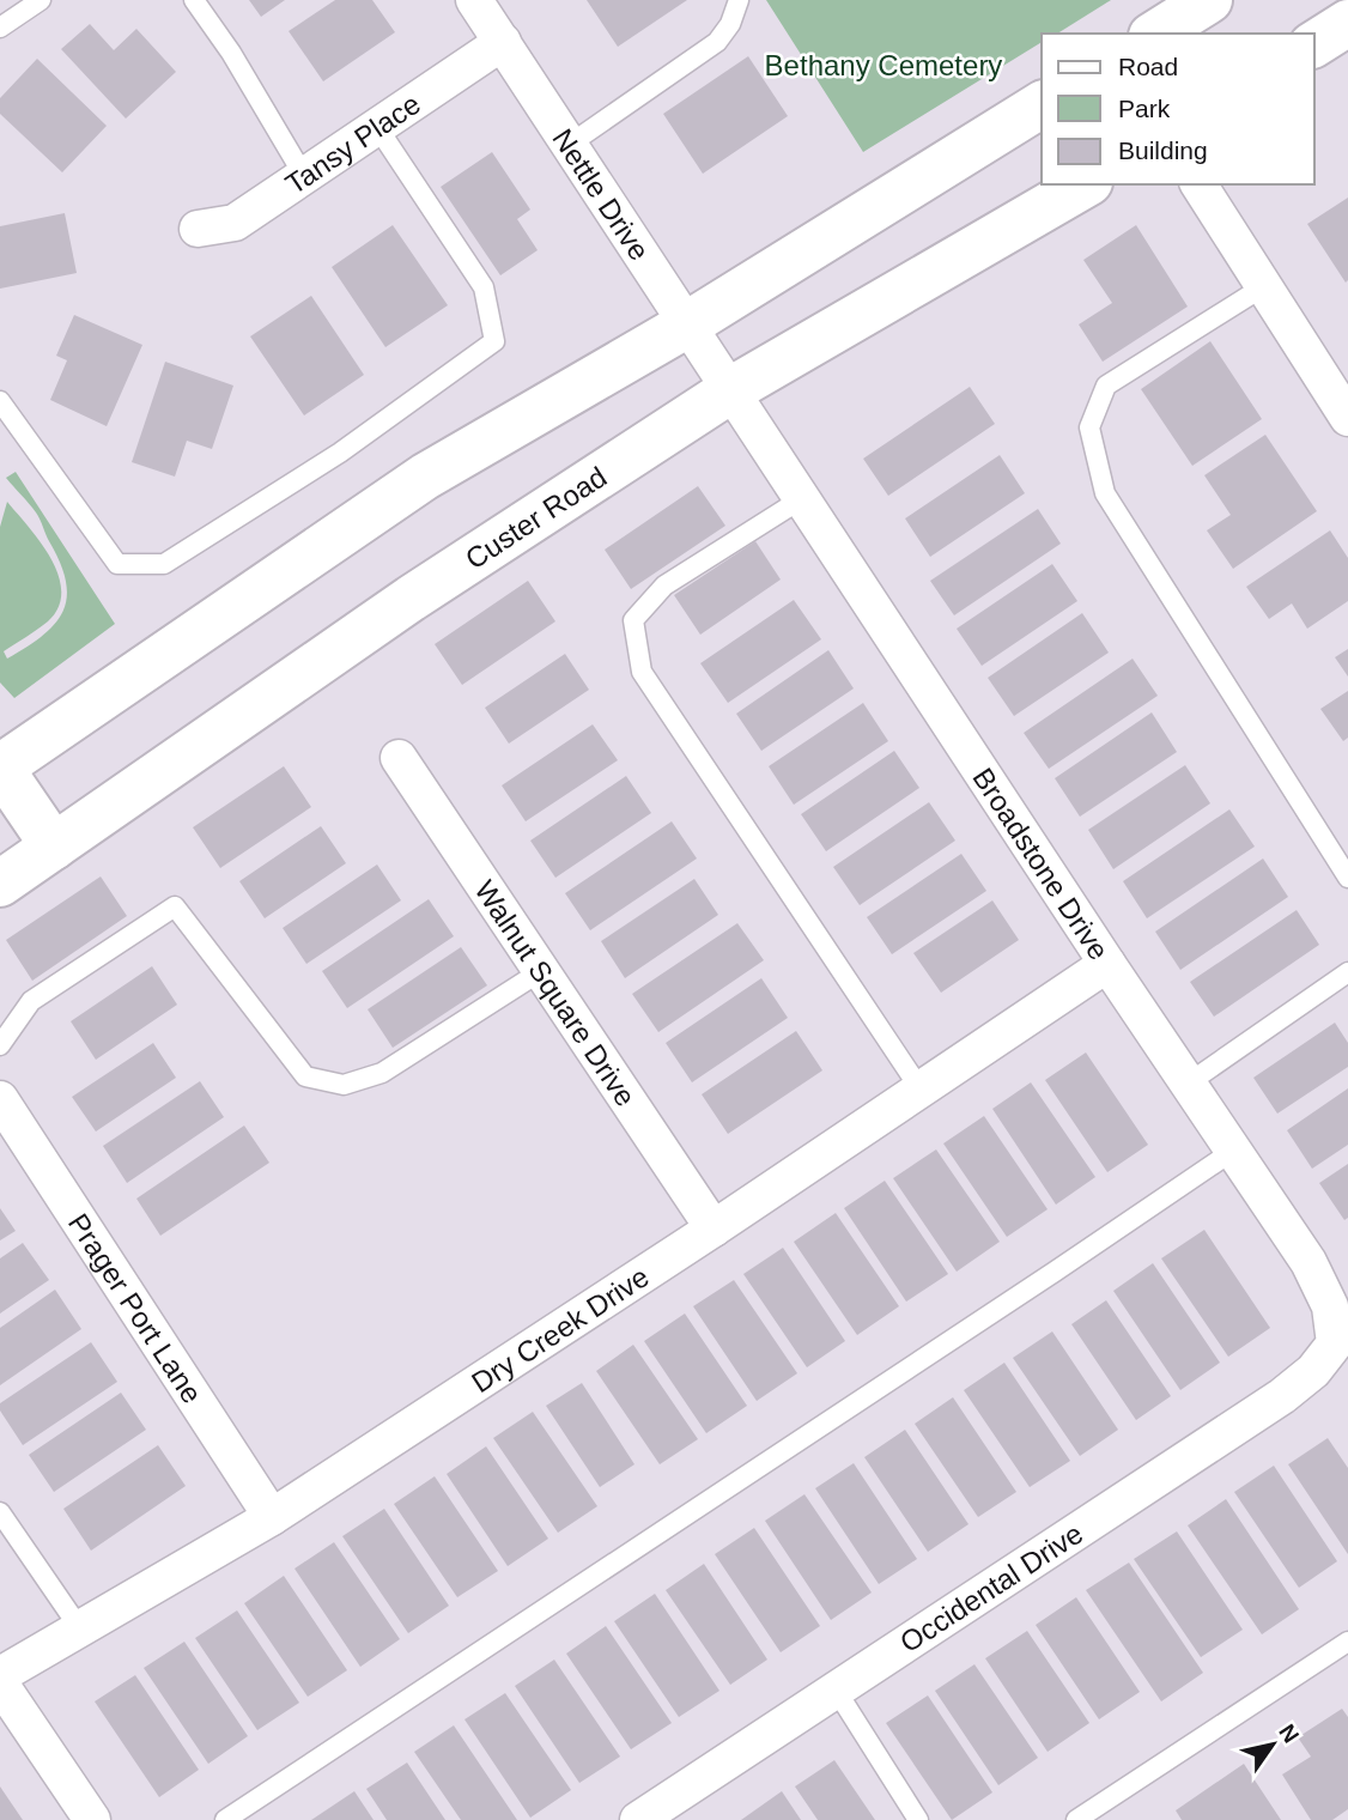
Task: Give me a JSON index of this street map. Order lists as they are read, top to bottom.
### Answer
{
  "streets": {
    "main road": ["Custer Road"],
    "street": [
      "Tansy Place",
      "Nettle Drive",
      "Broadstone Drive",
      "Walnut Square Drive",
      "Prager Port Lane",
      "Dry Creek Drive",
      "Occidental Drive"
    ]
  },
  "crossings": [
    ["Tansy Place", "Nettle Drive"],
    ["Nettle Drive", "Custer Road"],
    ["Nettle Drive", "Broadstone Drive"],
    ["Custer Road", "Broadstone Drive"],
    ["Broadstone Drive", "Dry Creek Drive"],
    ["Broadstone Drive", "Occidental Drive"],
    ["Walnut Square Drive", "Dry Creek Drive"],
    ["Prager Port Lane", "Dry Creek Drive"]
  ],
  "parks": ["Bethany Cemetery"],
  "legend": ["Road", "Park", "Building"],
  "north": "top right"
}
